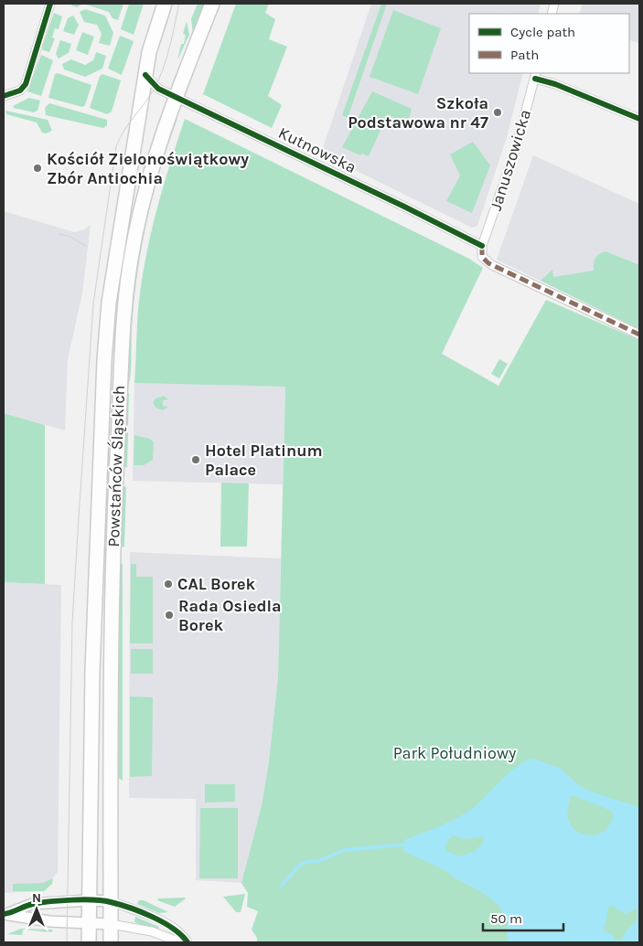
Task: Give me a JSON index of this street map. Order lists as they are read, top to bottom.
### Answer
{
  "streets": {
    "main road": ["Powstańców Śląskich"],
    "street": ["Kutnowska", "Januszowicka"]
  },
  "crossings": [
    ["Kutnowska", "Januszowicka"],
    ["Kutnowska", "Powstańców Śląskich"]
  ],
  "parks": ["Park Południowy"],
  "places": [
    "Szkoła Podstawowa nr 47",
    "Kościół Zielonoświątkowy Zbór Antiochia",
    "Hotel Platinum Palace",
    "CAL Borek",
    "Rada Osiedla Borek"
  ],
  "legend": ["Cycle path", "Path"],
  "scale_bar": "50 m",
  "north": "top"
}
